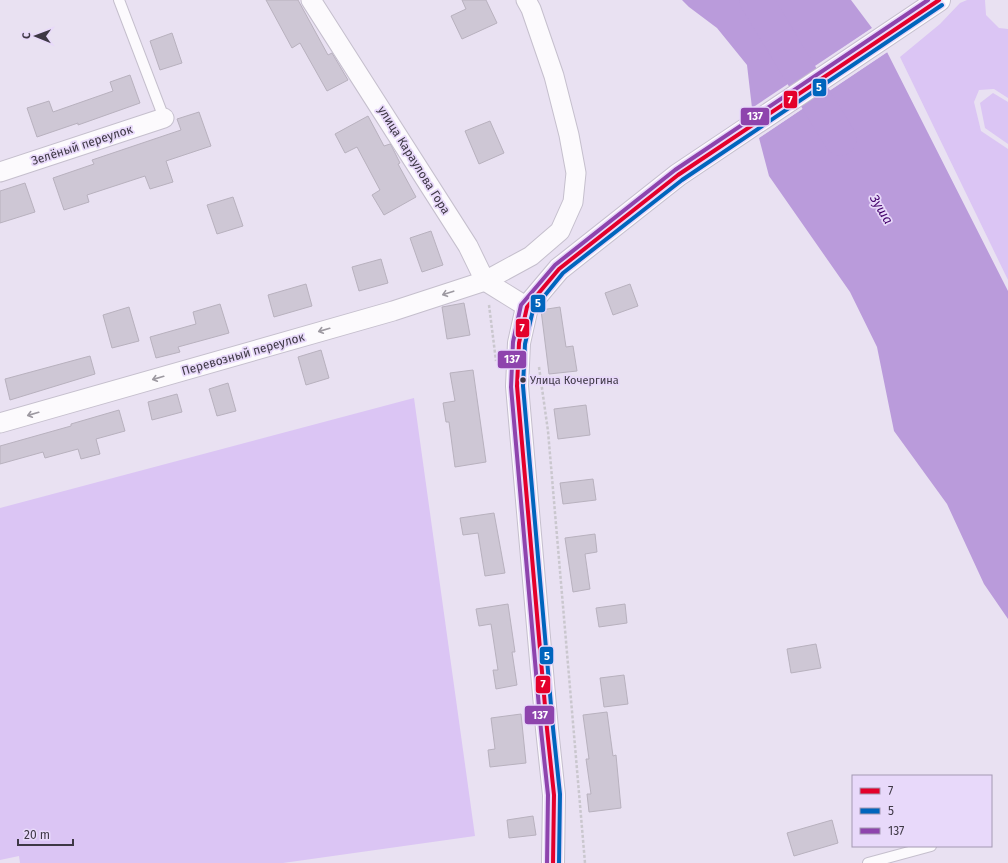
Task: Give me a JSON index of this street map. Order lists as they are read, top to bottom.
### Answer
{
  "streets": {
    "street": ["Зелёный переулок", "улица Караулова Гора", "Перевозный переулок"]
  },
  "crossings": [
    ["улица Караулова Гора", "Перевозный переулок"]
  ],
  "one_way": ["Перевозный переулок"],
  "water": ["Зуша"],
  "places": ["Улица Кочергина"],
  "lines": ["transit line 7", "transit line 137", "transit line 5"],
  "legend": ["7", "5", "137"],
  "scale_bar": "20 m",
  "north": "left"
}
